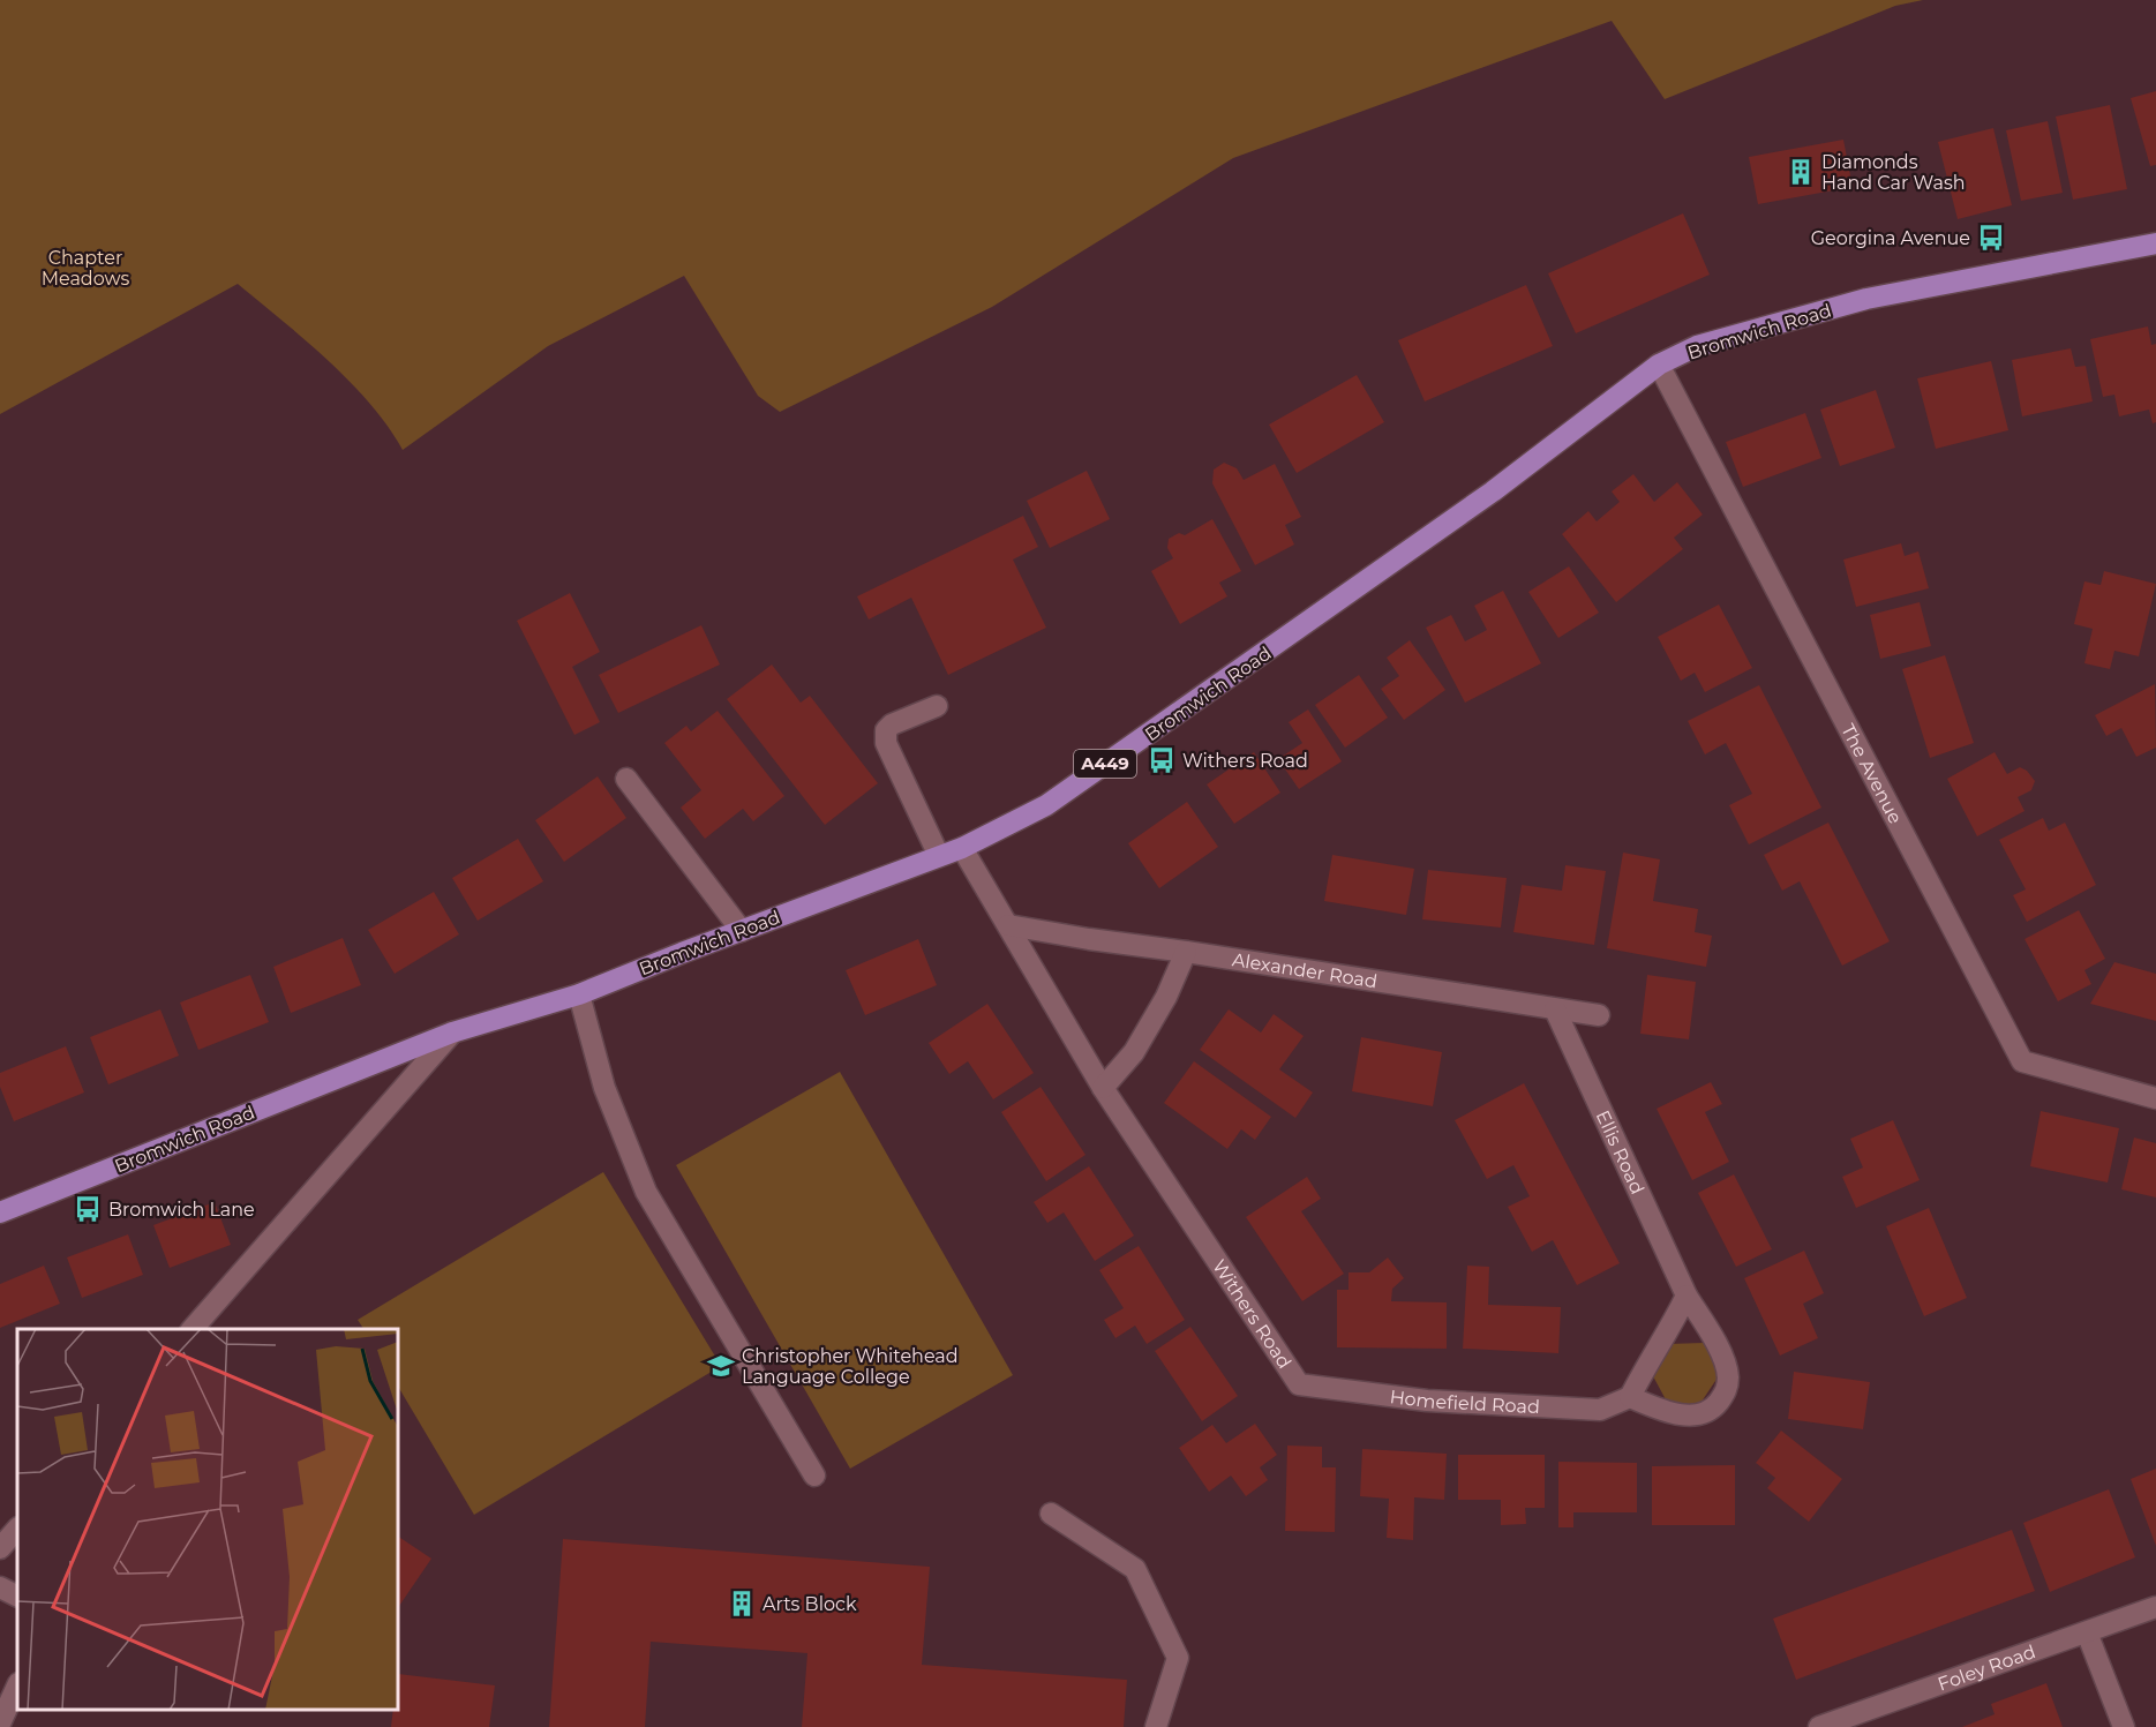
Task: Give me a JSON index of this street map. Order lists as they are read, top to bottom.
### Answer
{
  "streets": {
    "main road": ["Bromwich Road", "A449"],
    "street": [
      "The Avenue",
      "Alexander Road",
      "Ellis Road",
      "Withers Road",
      "Homefield Road",
      "Foley Road"
    ]
  },
  "crossings": [
    ["Bromwich Road", "The Avenue"],
    ["Bromwich Road", "Withers Road"],
    ["Alexander Road", "Ellis Road"],
    ["Alexander Road", "Withers Road"],
    ["Ellis Road", "Homefield Road"],
    ["Withers Road", "Homefield Road"]
  ],
  "parks": ["Chapter Meadows"],
  "places": {
    "building": ["Diamonds Hand Car Wash", "Arts Block"],
    "bus stop": ["Georgina Avenue", "Withers Road", "Bromwich Lane"],
    "school or university": ["Christopher Whitehead Language College"]
  }
}
